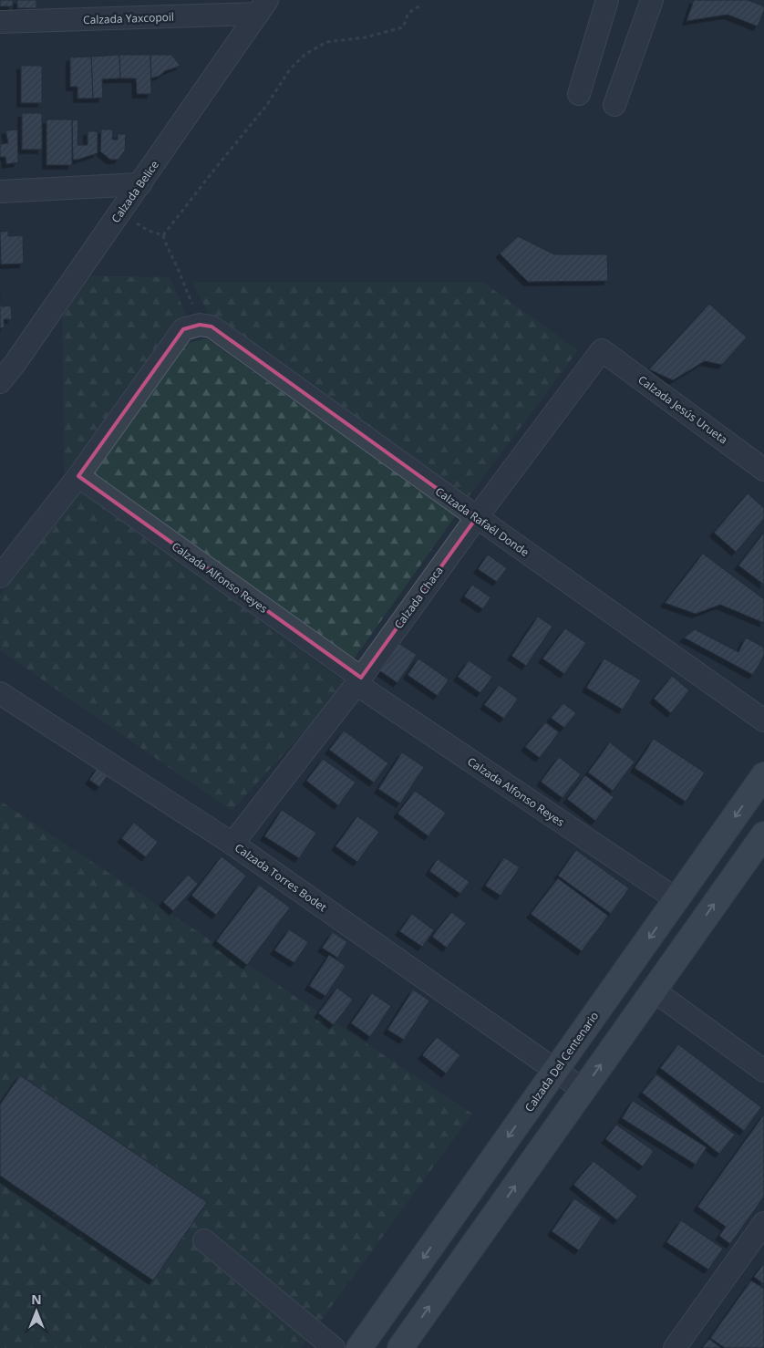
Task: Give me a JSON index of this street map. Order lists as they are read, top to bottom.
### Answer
{
  "streets": {
    "main road": ["Calzada Del Centenario"],
    "street": [
      "Calzada Yaxcopoil",
      "Calzada Belice",
      "Calzada Jesús Urueta",
      "Calzada Rafaél Donde",
      "Calzada Alfonso Reyes",
      "Calzada Chaca",
      "Calzada Torres Bodet"
    ]
  },
  "crossings": [
    ["Calzada Yaxcopoil", "Calzada Belice"],
    ["Calzada Jesús Urueta", "Calzada Chaca"],
    ["Calzada Rafaél Donde", "Calzada Chaca"],
    ["Calzada Alfonso Reyes", "Calzada Chaca"],
    ["Calzada Alfonso Reyes", "Calzada Del Centenario"],
    ["Calzada Chaca", "Calzada Torres Bodet"],
    ["Calzada Torres Bodet", "Calzada Del Centenario"]
  ],
  "north": "top"
}
